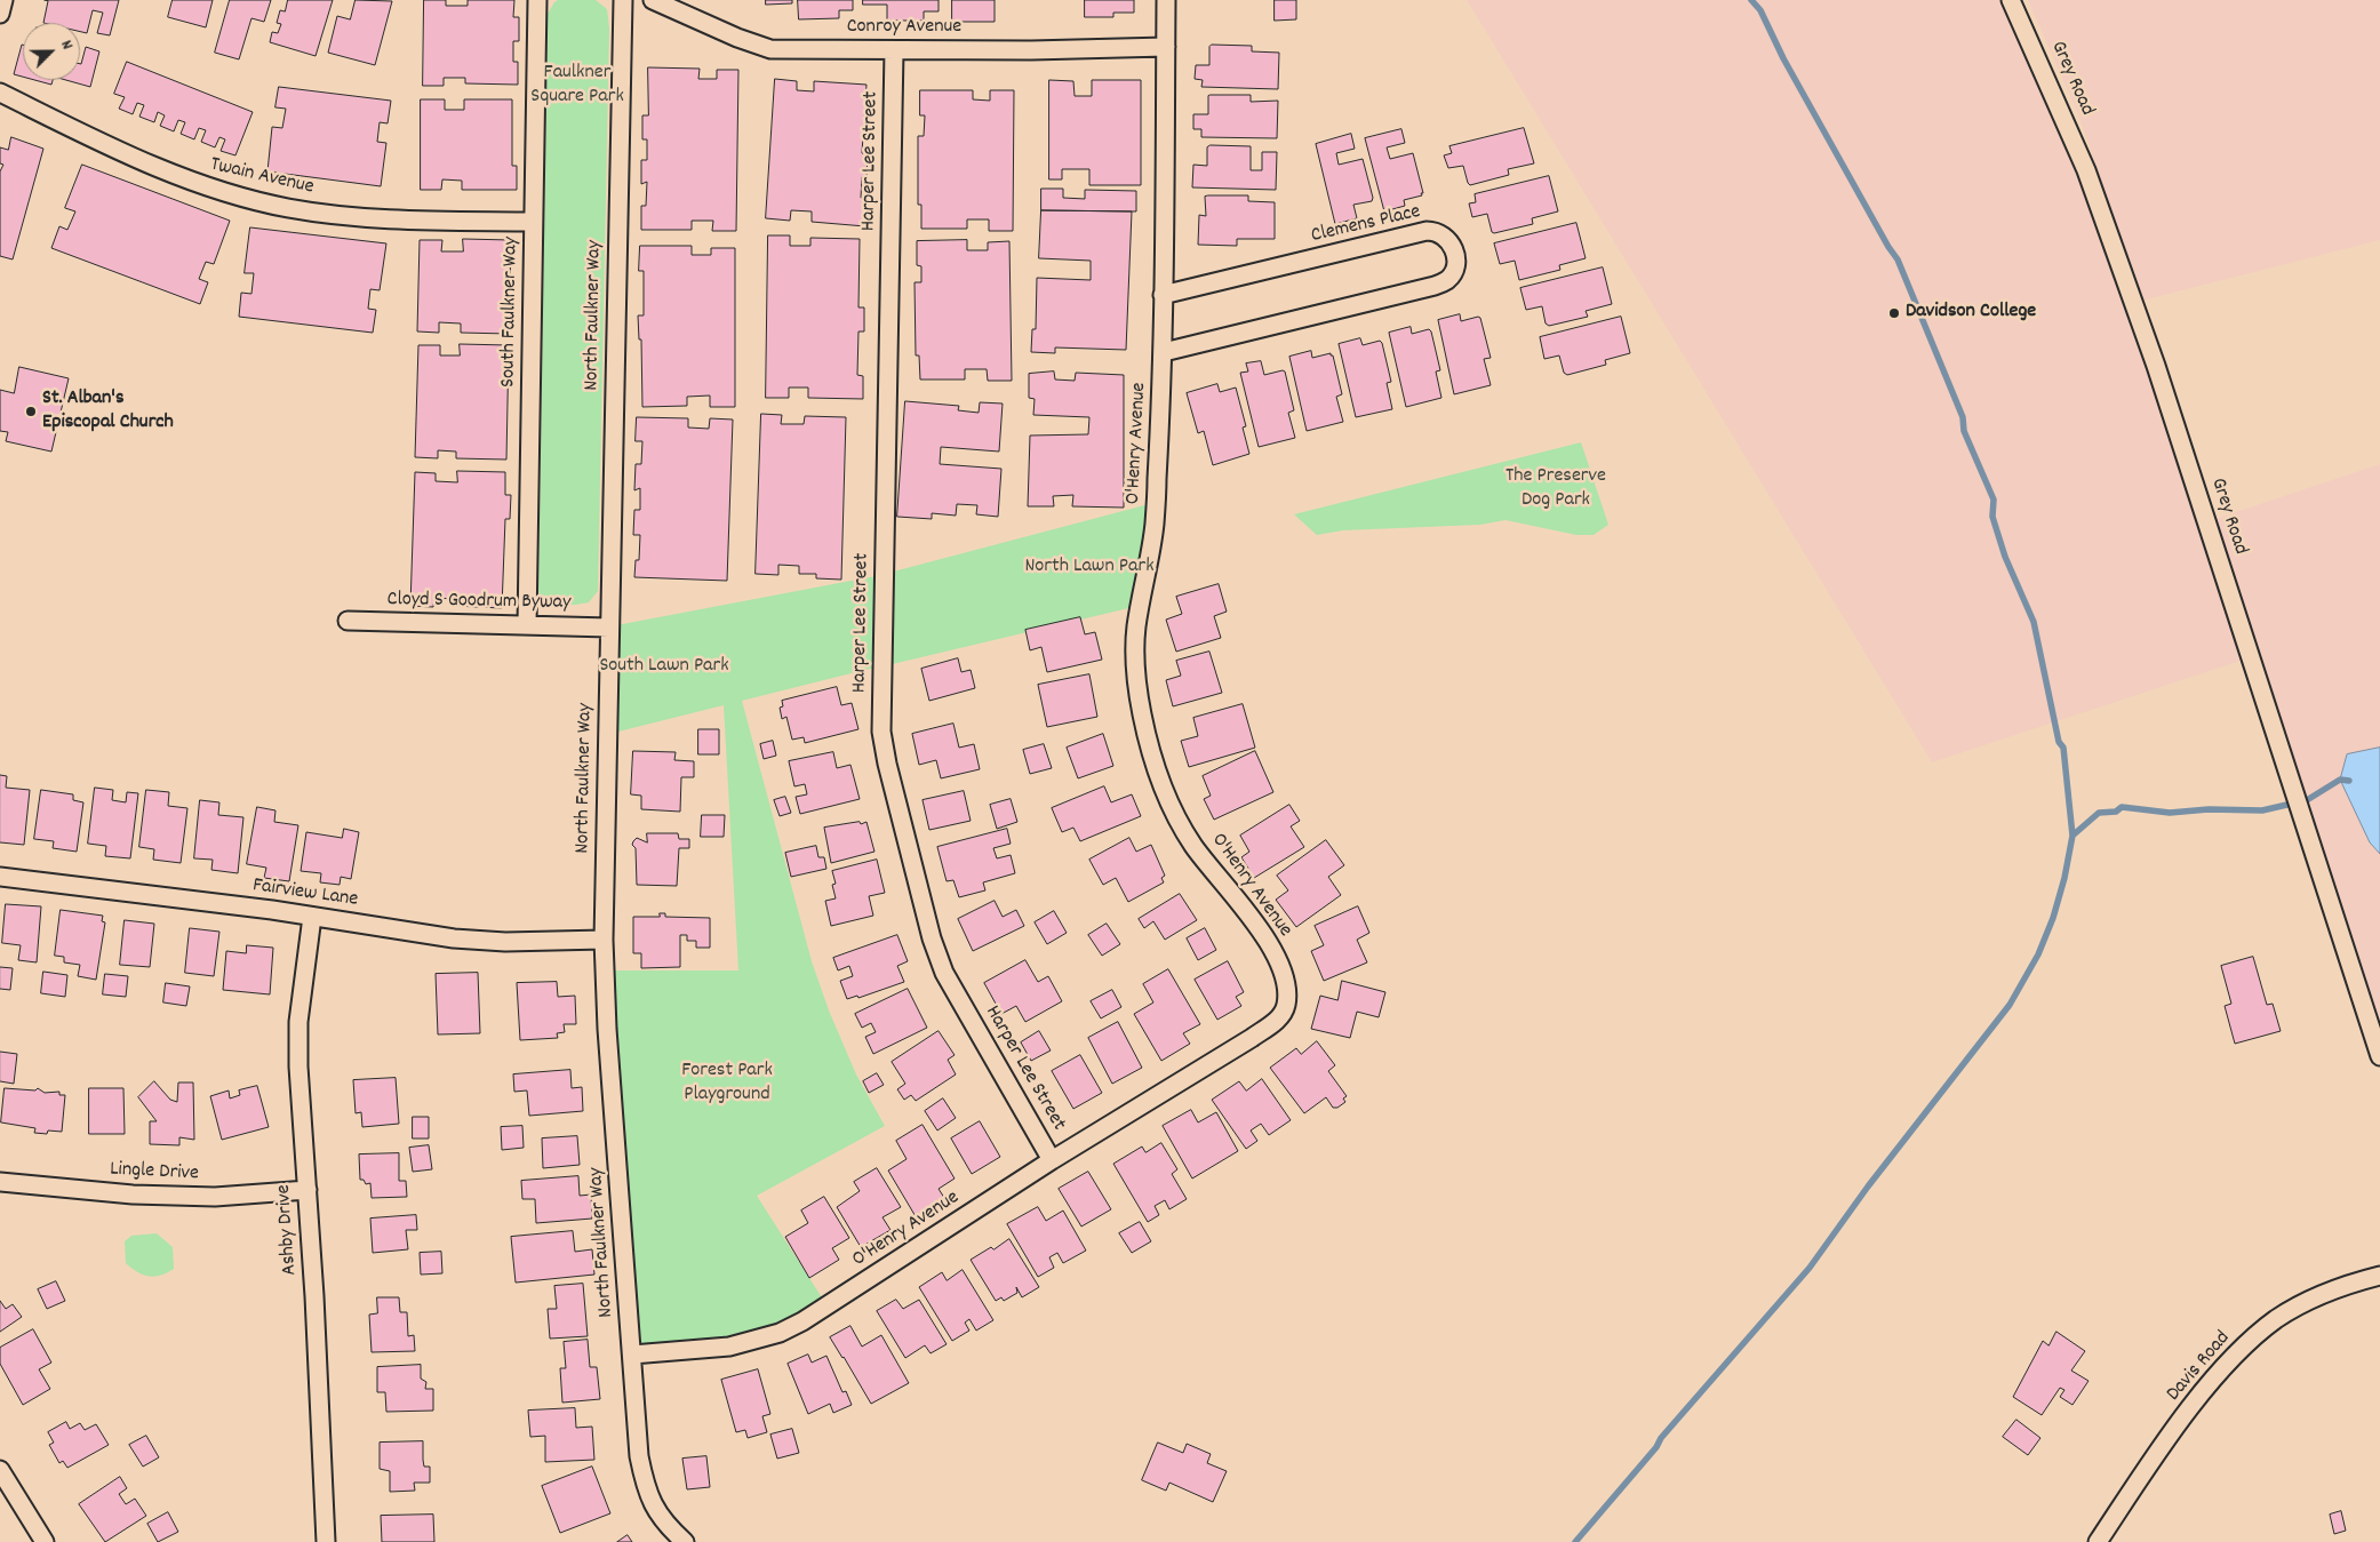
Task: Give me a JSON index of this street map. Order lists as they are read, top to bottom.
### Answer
{
  "streets": {
    "street": [
      "Conroy Avenue",
      "Grey Road",
      "Harper Lee Street",
      "Twain Avenue",
      "Clemens Place",
      "South Faulkner Way",
      "North Faulkner Way",
      "O'Henry Avenue",
      "Cloyd S Goodrum Byway",
      "Fairview Lane",
      "Lingle Drive",
      "Ashby Drive",
      "Davis Road"
    ]
  },
  "crossings": [
    ["Conroy Avenue", "Harper Lee Street"],
    ["Conroy Avenue", "O'Henry Avenue"],
    ["Harper Lee Street", "O'Henry Avenue"],
    ["Twain Avenue", "South Faulkner Way"],
    ["Clemens Place", "O'Henry Avenue"],
    ["South Faulkner Way", "Cloyd S Goodrum Byway"],
    ["North Faulkner Way", "O'Henry Avenue"],
    ["North Faulkner Way", "Cloyd S Goodrum Byway"],
    ["North Faulkner Way", "Fairview Lane"],
    ["Fairview Lane", "Ashby Drive"],
    ["Lingle Drive", "Ashby Drive"]
  ],
  "parks": [
    "Faulkner Square Park",
    "The Preserve Dog Park",
    "North Lawn Park",
    "South Lawn Park",
    "Forest Park Playground"
  ],
  "places": ["Davidson College", "St. Alban's Episcopal Church"],
  "north": "top right"
}
